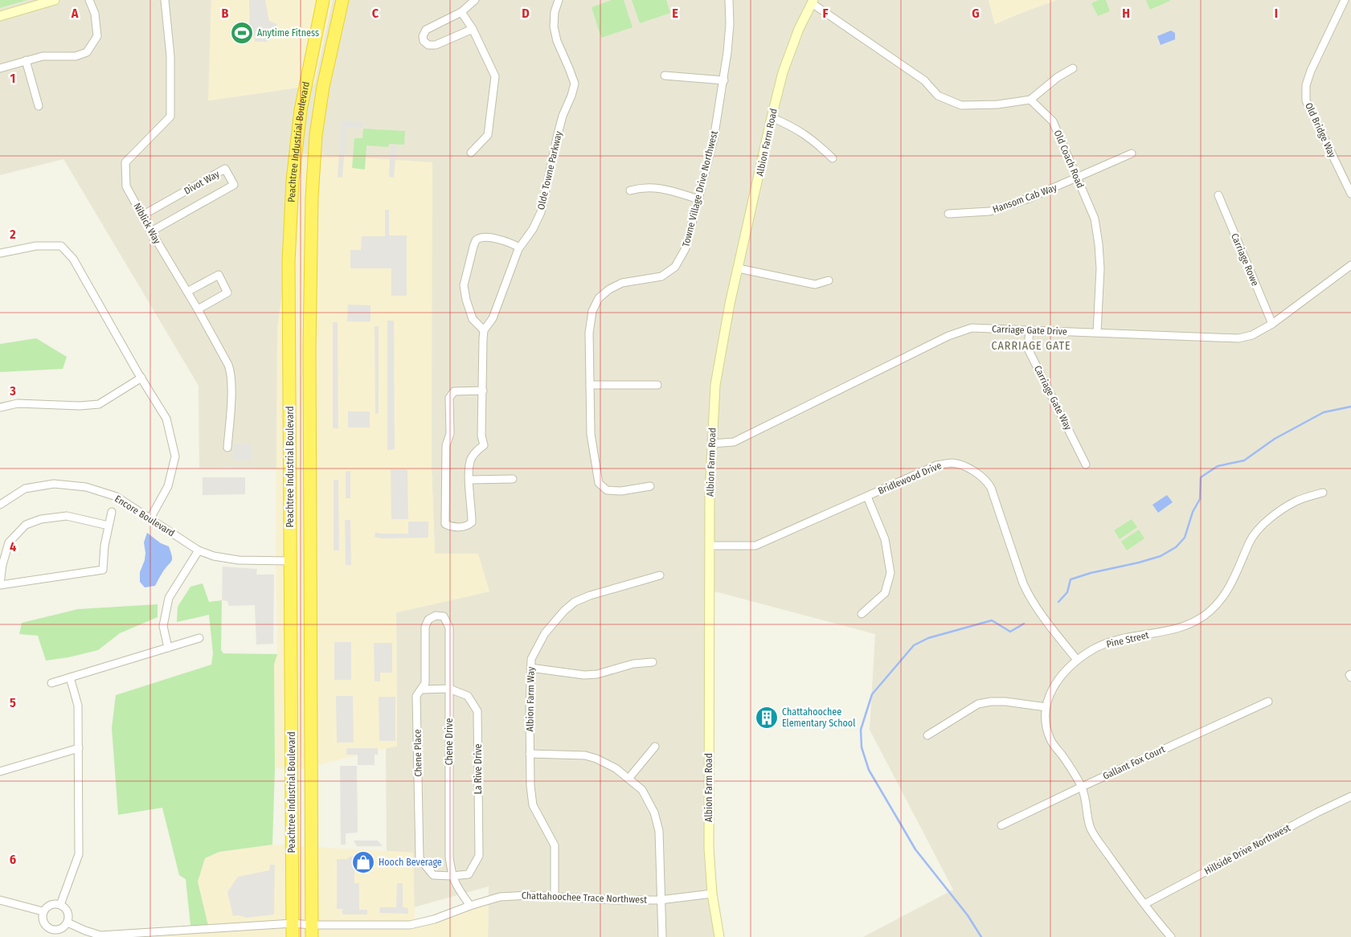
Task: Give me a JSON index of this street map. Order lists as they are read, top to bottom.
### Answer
{
  "streets": {
    "highway": ["Peachtree Industrial Boulevard"],
    "street": [
      "Old Bridge Way",
      "Albion Farm Road",
      "Old Coach Road",
      "Olde Towne Parkway",
      "Divot Way",
      "Towne Village Drive Northwest",
      "Hansom Cab Way",
      "Niblick Way",
      "Carriage Rowe",
      "Carriage Gate Drive",
      "Carriage Gate Way",
      "Bridlewood Drive",
      "Encore Boulevard",
      "Pine Street",
      "Albion Farm Way",
      "Chene Drive",
      "Chene Place",
      "Gallant Fox Court",
      "La Rive Drive",
      "Hillside Drive Northwest",
      "Chattahoochee Trace Northwest"
    ]
  },
  "crossings": [
    ["Peachtree Industrial Boulevard", "Encore Boulevard"],
    ["Peachtree Industrial Boulevard", "Chattahoochee Trace Northwest"],
    ["Albion Farm Road", "Carriage Gate Drive"],
    ["Albion Farm Road", "Bridlewood Drive"],
    ["Albion Farm Road", "Chattahoochee Trace Northwest"],
    ["Old Coach Road", "Hansom Cab Way"],
    ["Old Coach Road", "Carriage Gate Drive"],
    ["Divot Way", "Niblick Way"],
    ["Carriage Rowe", "Carriage Gate Drive"],
    ["Carriage Gate Drive", "Carriage Gate Way"],
    ["Bridlewood Drive", "Pine Street"],
    ["Pine Street", "Gallant Fox Court"],
    ["Pine Street", "Hillside Drive Northwest"],
    ["Albion Farm Way", "Chattahoochee Trace Northwest"],
    ["Chene Drive", "Chene Place"],
    ["Chene Drive", "La Rive Drive"],
    ["Chene Place", "La Rive Drive"]
  ],
  "districts": ["CARRIAGE GATE"],
  "places": {
    "sports": ["Anytime Fitness"],
    "building": ["Chattahoochee Elementary School"],
    "shop": ["Hooch Beverage"]
  },
  "grid": {
    "columns": [
      "A",
      "B",
      "C",
      "D",
      "E",
      "F",
      "G",
      "H",
      "I"
    ],
    "rows": [
      "1",
      "2",
      "3",
      "4",
      "5",
      "6"
    ]
  }
}
